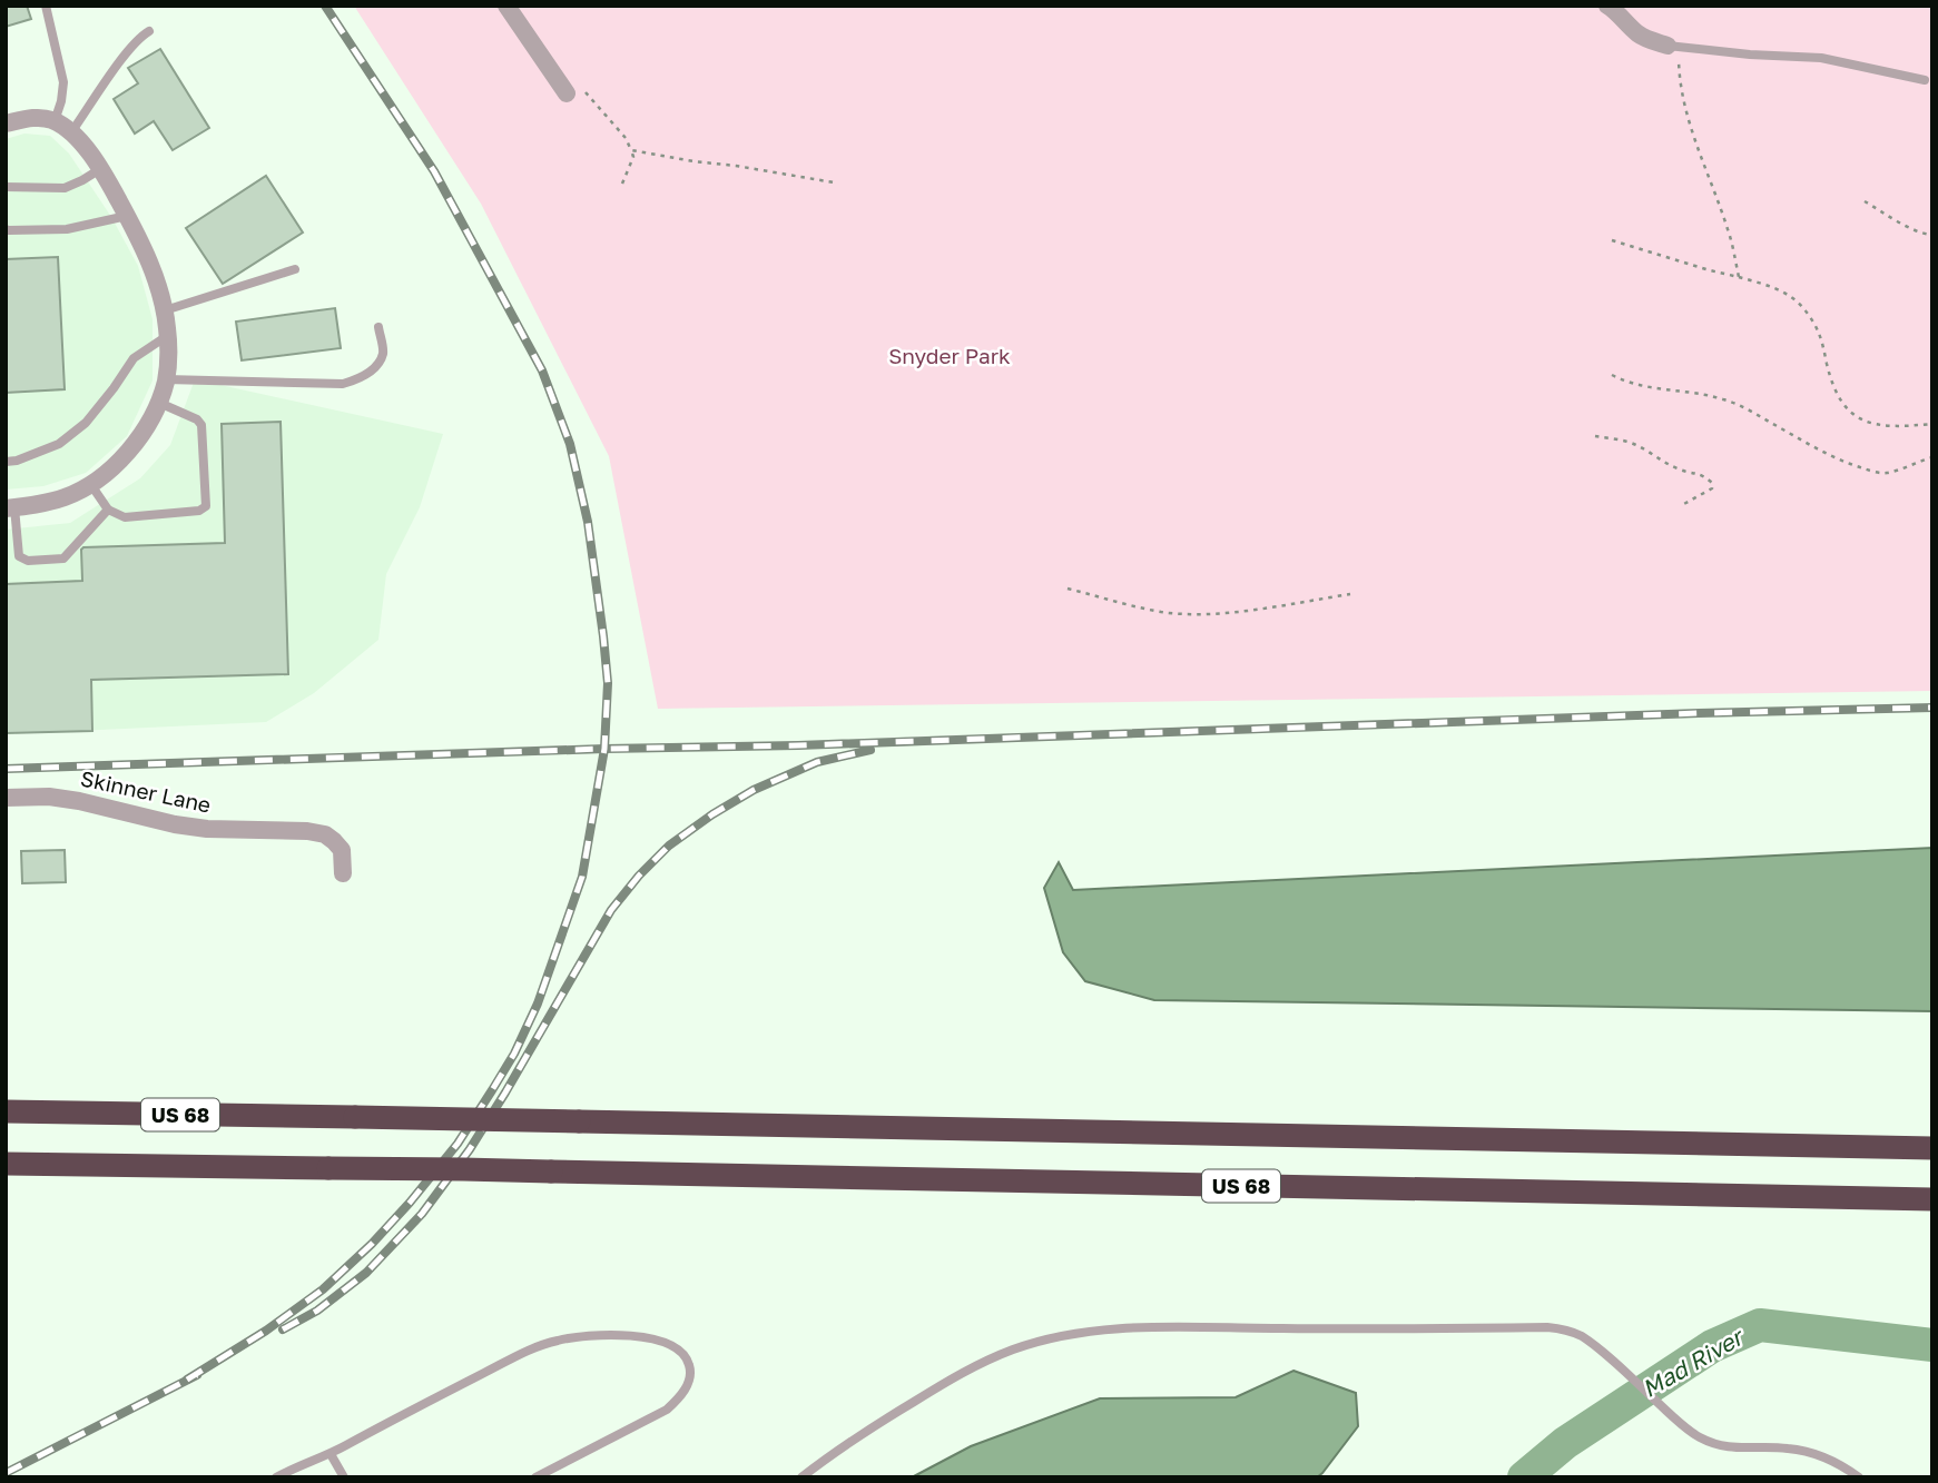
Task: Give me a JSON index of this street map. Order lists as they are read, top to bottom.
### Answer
{
  "streets": {
    "highway": ["US 68"],
    "street": ["Skinner Lane"]
  },
  "water": ["Mad River"],
  "parks": ["Snyder Park"]
}
